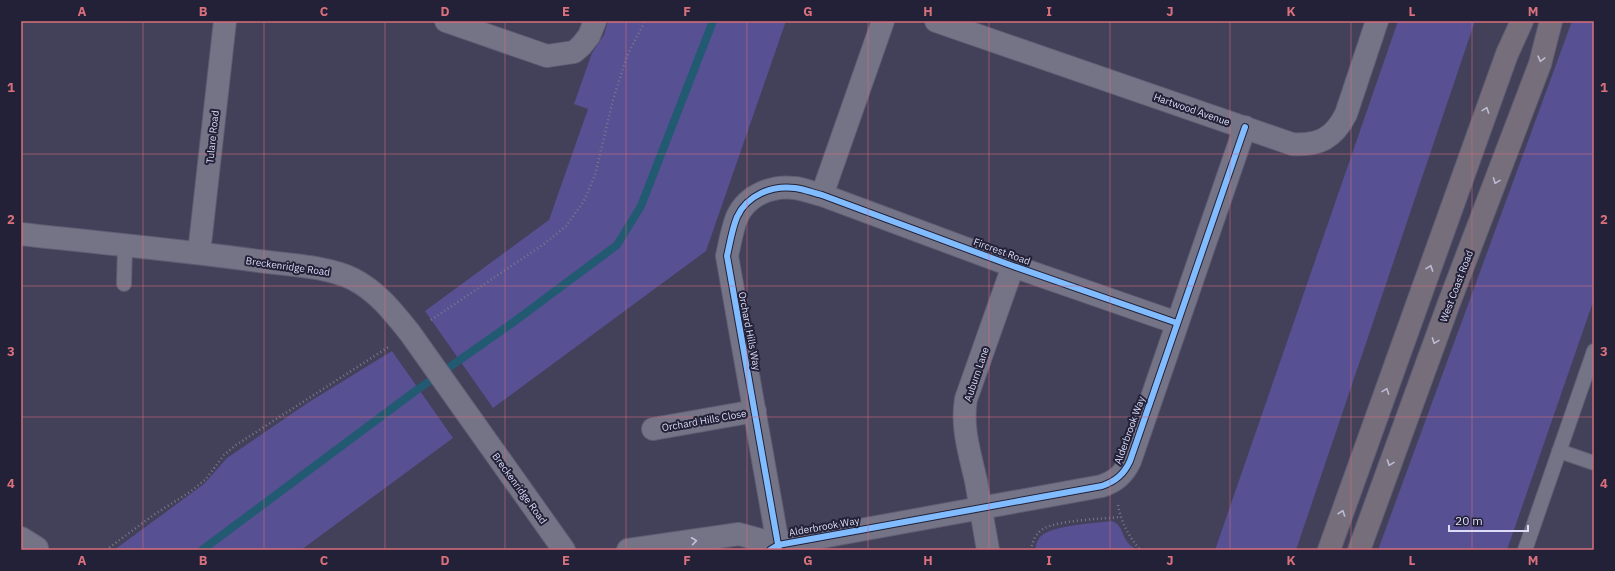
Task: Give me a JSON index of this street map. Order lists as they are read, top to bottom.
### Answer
{
  "streets": {
    "main road": ["West Coast Road"],
    "street": [
      "Hartwood Avenue",
      "Tulare Road",
      "Fircrest Road",
      "Breckenridge Road",
      "Orchard Hills Way",
      "Auburn Lane",
      "Orchard Hills Close",
      "Alderbrook Way"
    ]
  },
  "crossings": [
    ["Hartwood Avenue", "Alderbrook Way"],
    ["Tulare Road", "Breckenridge Road"],
    ["Fircrest Road", "Orchard Hills Way"],
    ["Fircrest Road", "Auburn Lane"],
    ["Fircrest Road", "Alderbrook Way"],
    ["Orchard Hills Way", "Orchard Hills Close"],
    ["Orchard Hills Way", "Alderbrook Way"],
    ["Auburn Lane", "Alderbrook Way"]
  ],
  "scale_bar": "20 m",
  "grid": {
    "columns": [
      "A",
      "B",
      "C",
      "D",
      "E",
      "F",
      "G",
      "H",
      "I",
      "J",
      "K",
      "L",
      "M"
    ],
    "rows": [
      "1",
      "2",
      "3",
      "4"
    ]
  }
}
